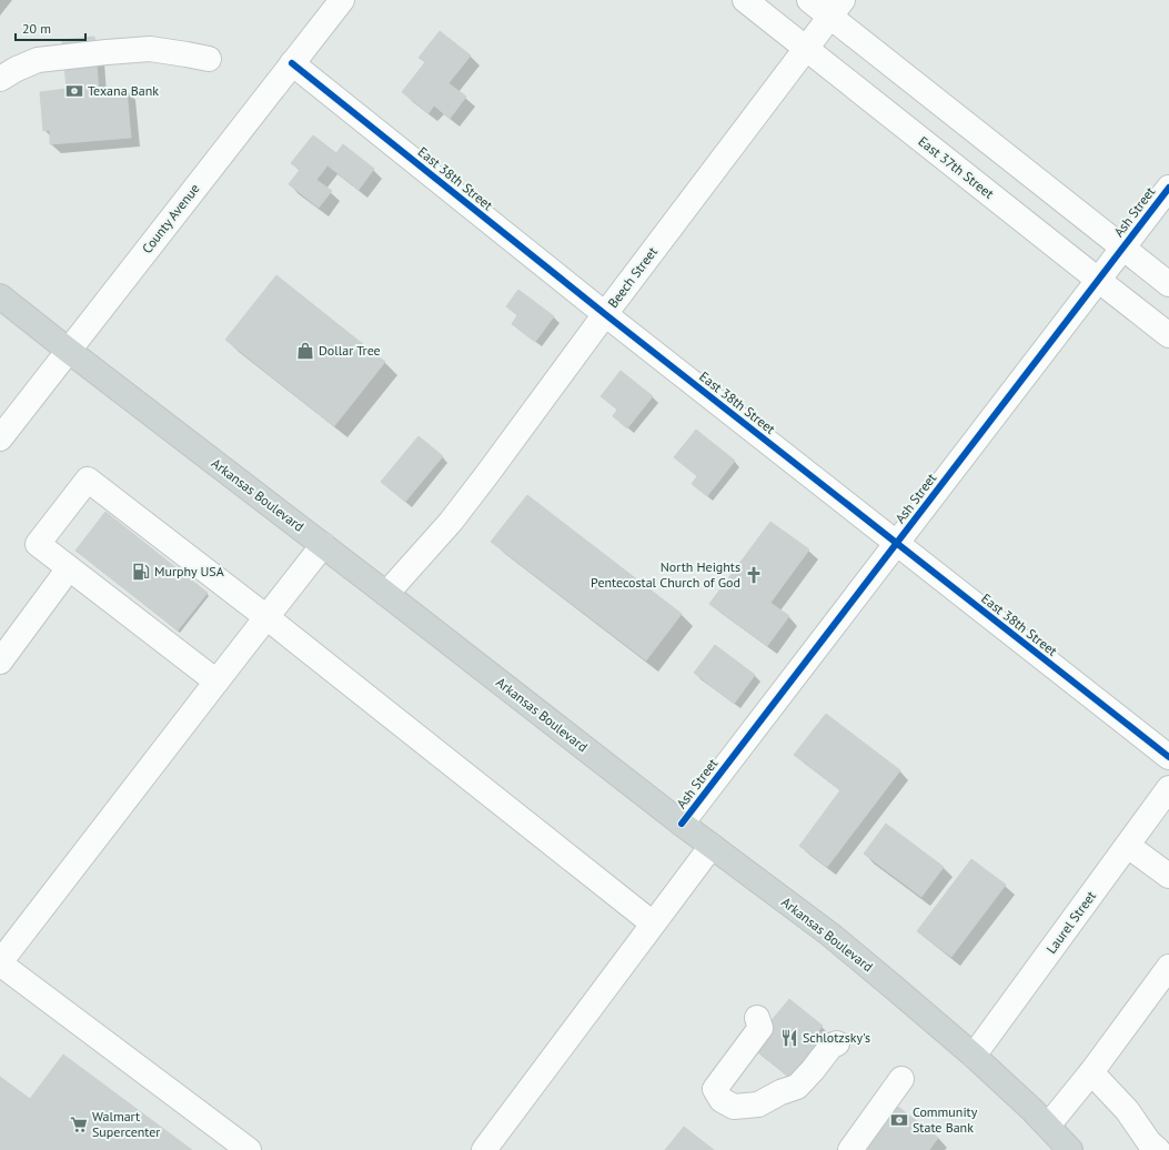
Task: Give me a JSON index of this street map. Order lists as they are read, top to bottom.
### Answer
{
  "streets": {
    "main road": ["Arkansas Boulevard"],
    "street": [
      "East 37th Street",
      "East 38th Street",
      "Ash Street",
      "County Avenue",
      "Beech Street",
      "Laurel Street"
    ]
  },
  "crossings": [
    ["East 37th Street", "Ash Street"],
    ["East 37th Street", "Beech Street"],
    ["East 38th Street", "Ash Street"],
    ["East 38th Street", "County Avenue"],
    ["East 38th Street", "Beech Street"],
    ["Ash Street", "Arkansas Boulevard"],
    ["County Avenue", "Arkansas Boulevard"],
    ["Beech Street", "Arkansas Boulevard"],
    ["Arkansas Boulevard", "Laurel Street"]
  ],
  "places": {
    "bank": ["Texana Bank", "Community State Bank"],
    "shop": ["Dollar Tree"],
    "fuel station": ["Murphy USA"],
    "church": ["North Heights Pentecostal Church of God"],
    "restaurant": ["Schlotzsky's"],
    "supermarket": ["Walmart Supercenter"]
  },
  "scale_bar": "20 m"
}
